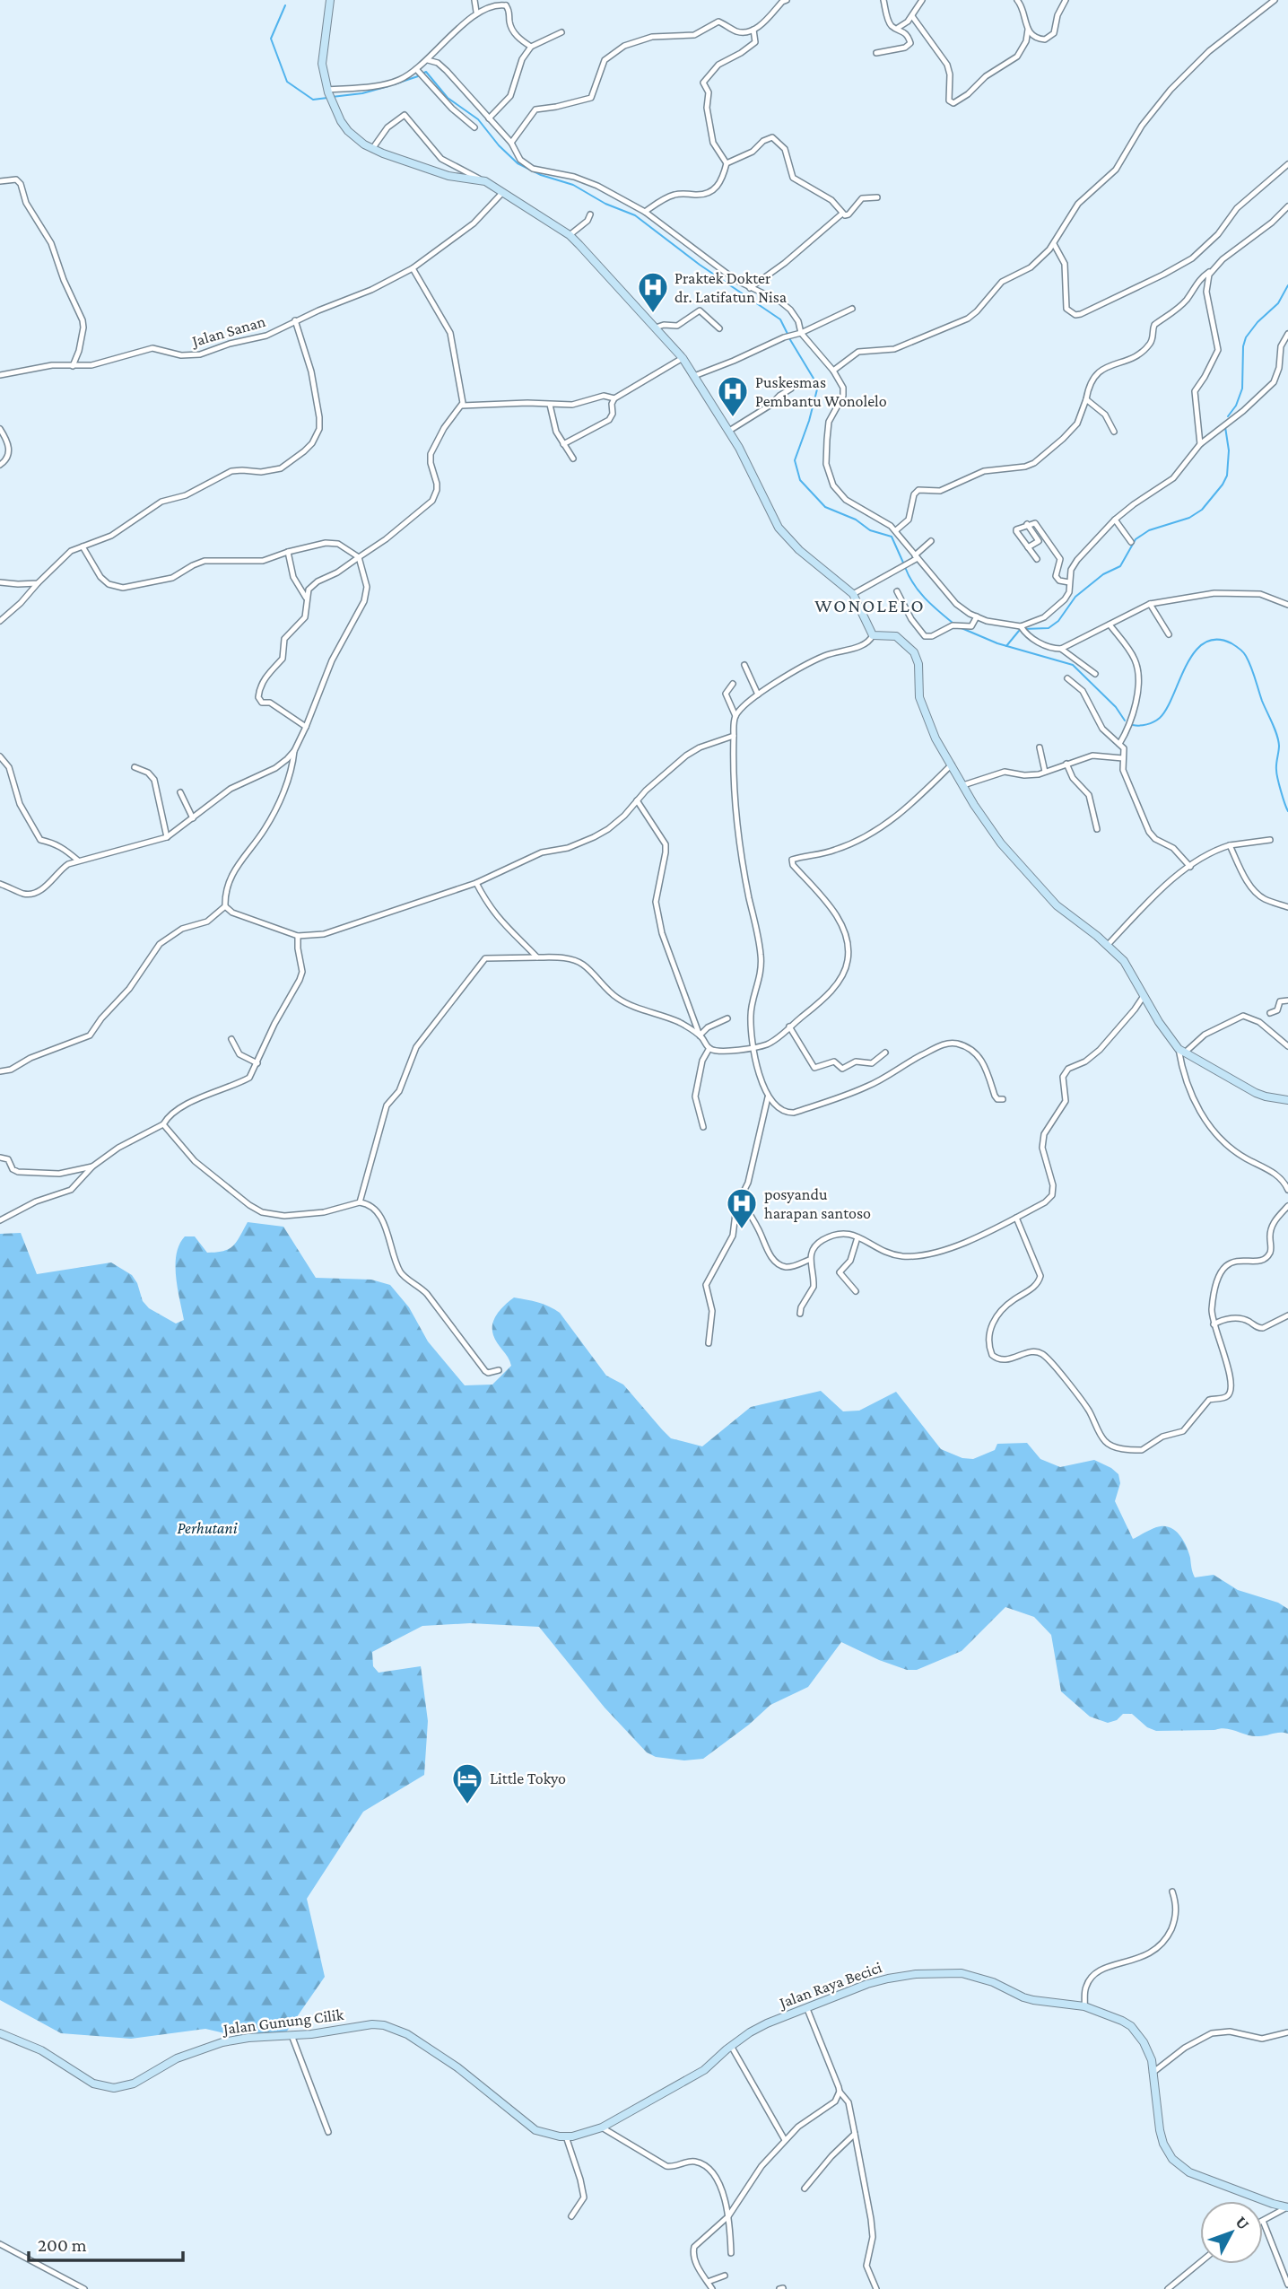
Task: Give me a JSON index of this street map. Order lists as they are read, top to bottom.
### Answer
{
  "streets": {
    "main road": ["Jalan Raya Becici", "Jalan Gunung Cilik"],
    "street": ["Jalan Sanan"]
  },
  "crossings": [
    ["Jalan Raya Becici", "Jalan Gunung Cilik"]
  ],
  "districts": ["WONOLELO"],
  "parks": ["Perhutani"],
  "places": {
    "hospital": ["Praktek Dokter dr. Latifatun Nisa", "Puskesmas Pembantu Wonolelo", "posyandu harapan santoso"],
    "hotel": ["Little Tokyo"]
  },
  "scale_bar": "200 m",
  "north": "top right"
}
